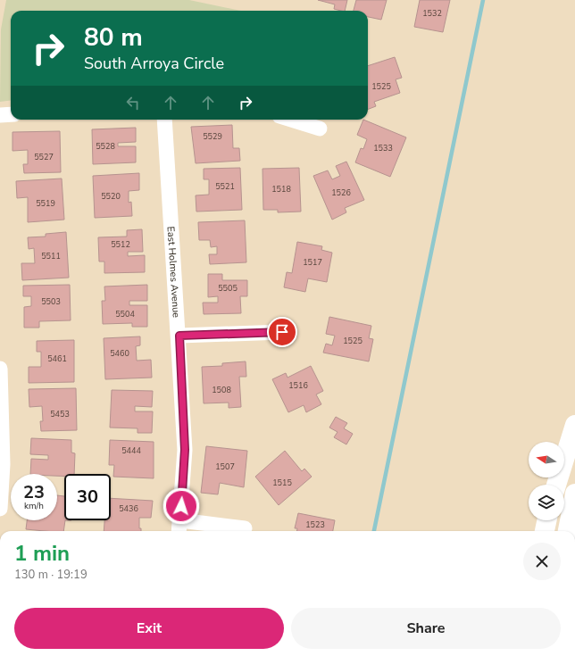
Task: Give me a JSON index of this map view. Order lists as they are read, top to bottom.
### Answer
{
  "streets": {
    "street": ["East Holmes Avenue"]
  },
  "house_numbers": [
    "1532",
    "1525",
    "5529",
    "5528",
    "1533",
    "5527",
    "5521",
    "1518",
    "1526",
    "5520",
    "5519",
    "5512",
    "5511",
    "1517",
    "5505",
    "5503",
    "5504",
    "1525",
    "5460",
    "5461",
    "1516",
    "1508",
    "5453",
    "5444",
    "1507",
    "1515",
    "5436",
    "1523"
  ],
  "north": "left",
  "page": {
    "turn": ["80 m", "South Arroya Circle"],
    "speed": "23 km/h",
    "limit": "30",
    "heading": ["1 min", "130 m · 19:19"],
    "buttons": ["Exit", "Share"]
  }
}
